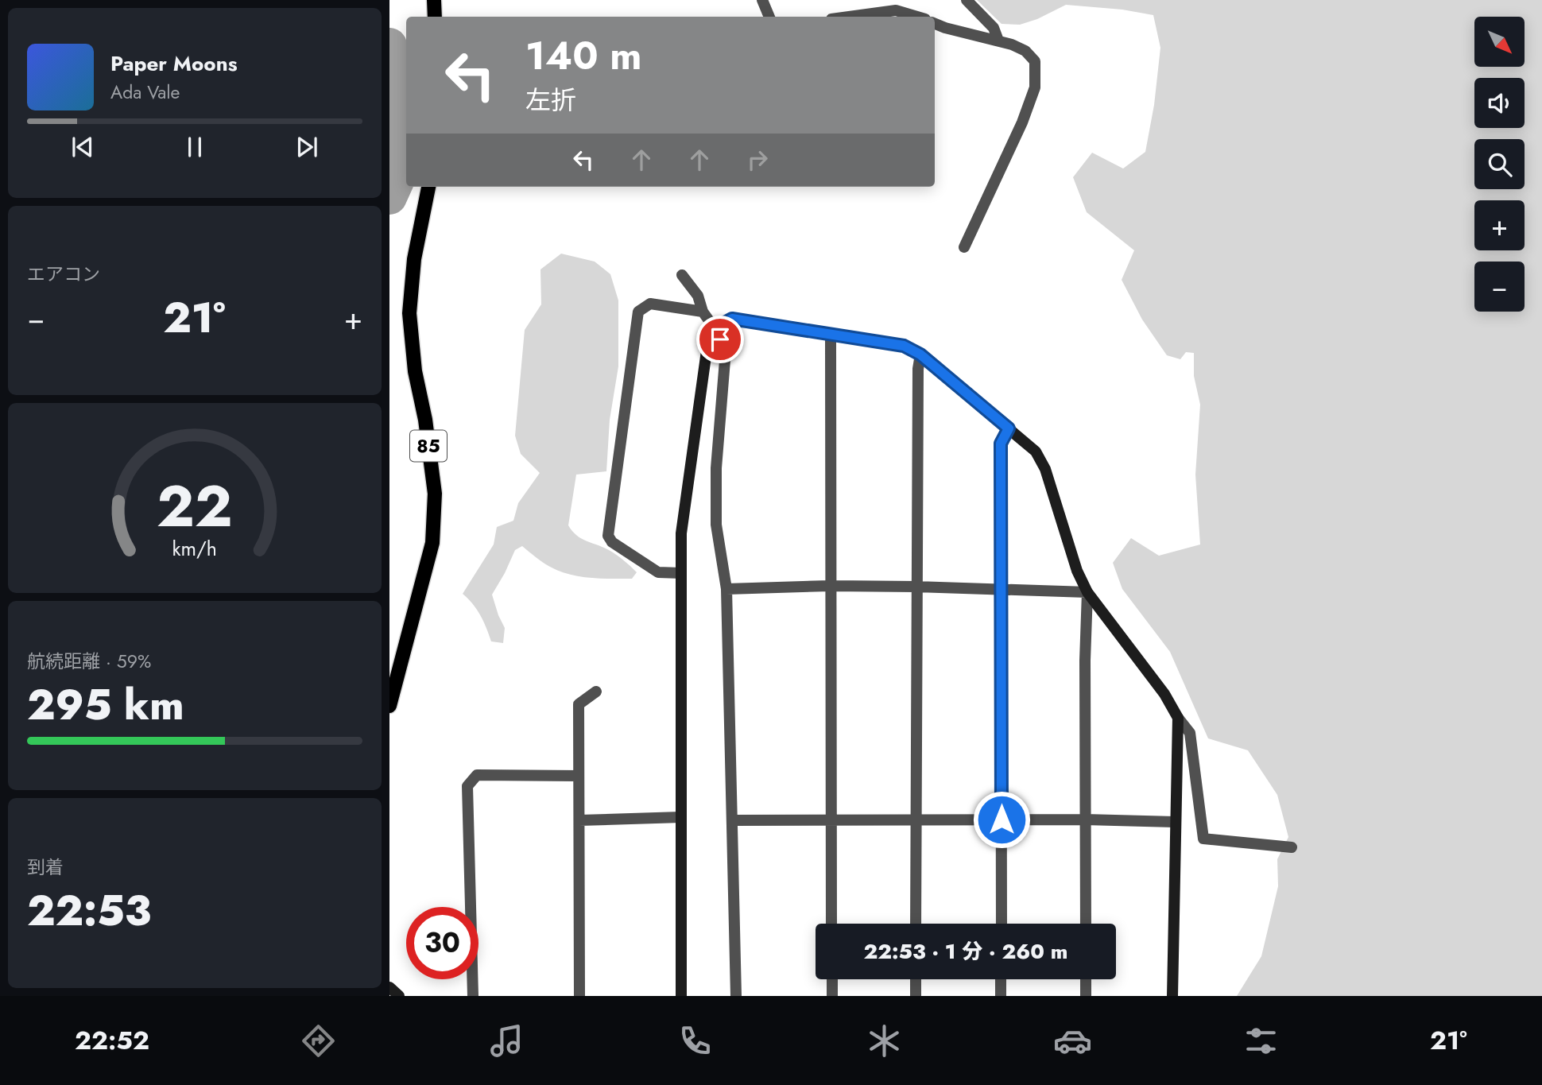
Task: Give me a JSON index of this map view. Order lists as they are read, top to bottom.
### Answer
{
  "streets": {
    "main road": ["85"]
  },
  "north": "bottom right",
  "page": {
    "map_buttons": ["+", "−"],
    "turn": ["140 m", "左折"],
    "song": ["Paper Moons", "Ada Vale"],
    "tile": [
      "エアコン",
      ["航続距離 · 59%", "295 km"],
      ["到着", "22:53"]
    ],
    "heat": ["−", "21°", "+"],
    "limit": "30",
    "trip": "22:53 · 1 分 · 260 m",
    "tabs": ["22:52", "21°"],
    "gauge": ["22", "km/h"]
  }
}
